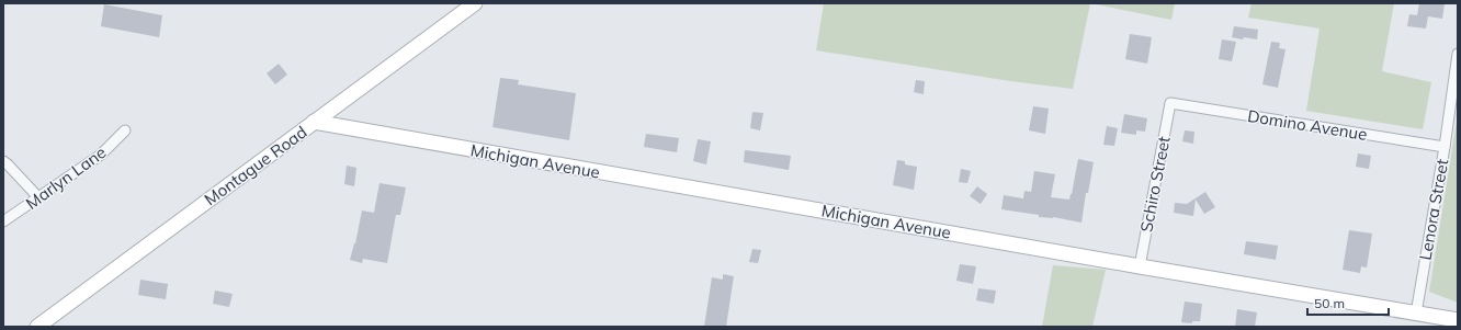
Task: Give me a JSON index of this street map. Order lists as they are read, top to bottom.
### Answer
{
  "streets": {
    "main road": ["Michigan Avenue", "Montague Road"],
    "street": [
      "Domino Avenue",
      "Marlyn Lane",
      "Schiro Street",
      "Lenora Street"
    ]
  },
  "crossings": [
    ["Domino Avenue", "Schiro Street"],
    ["Domino Avenue", "Lenora Street"],
    ["Michigan Avenue", "Montague Road"],
    ["Michigan Avenue", "Schiro Street"],
    ["Michigan Avenue", "Lenora Street"]
  ],
  "scale_bar": "50 m"
}
